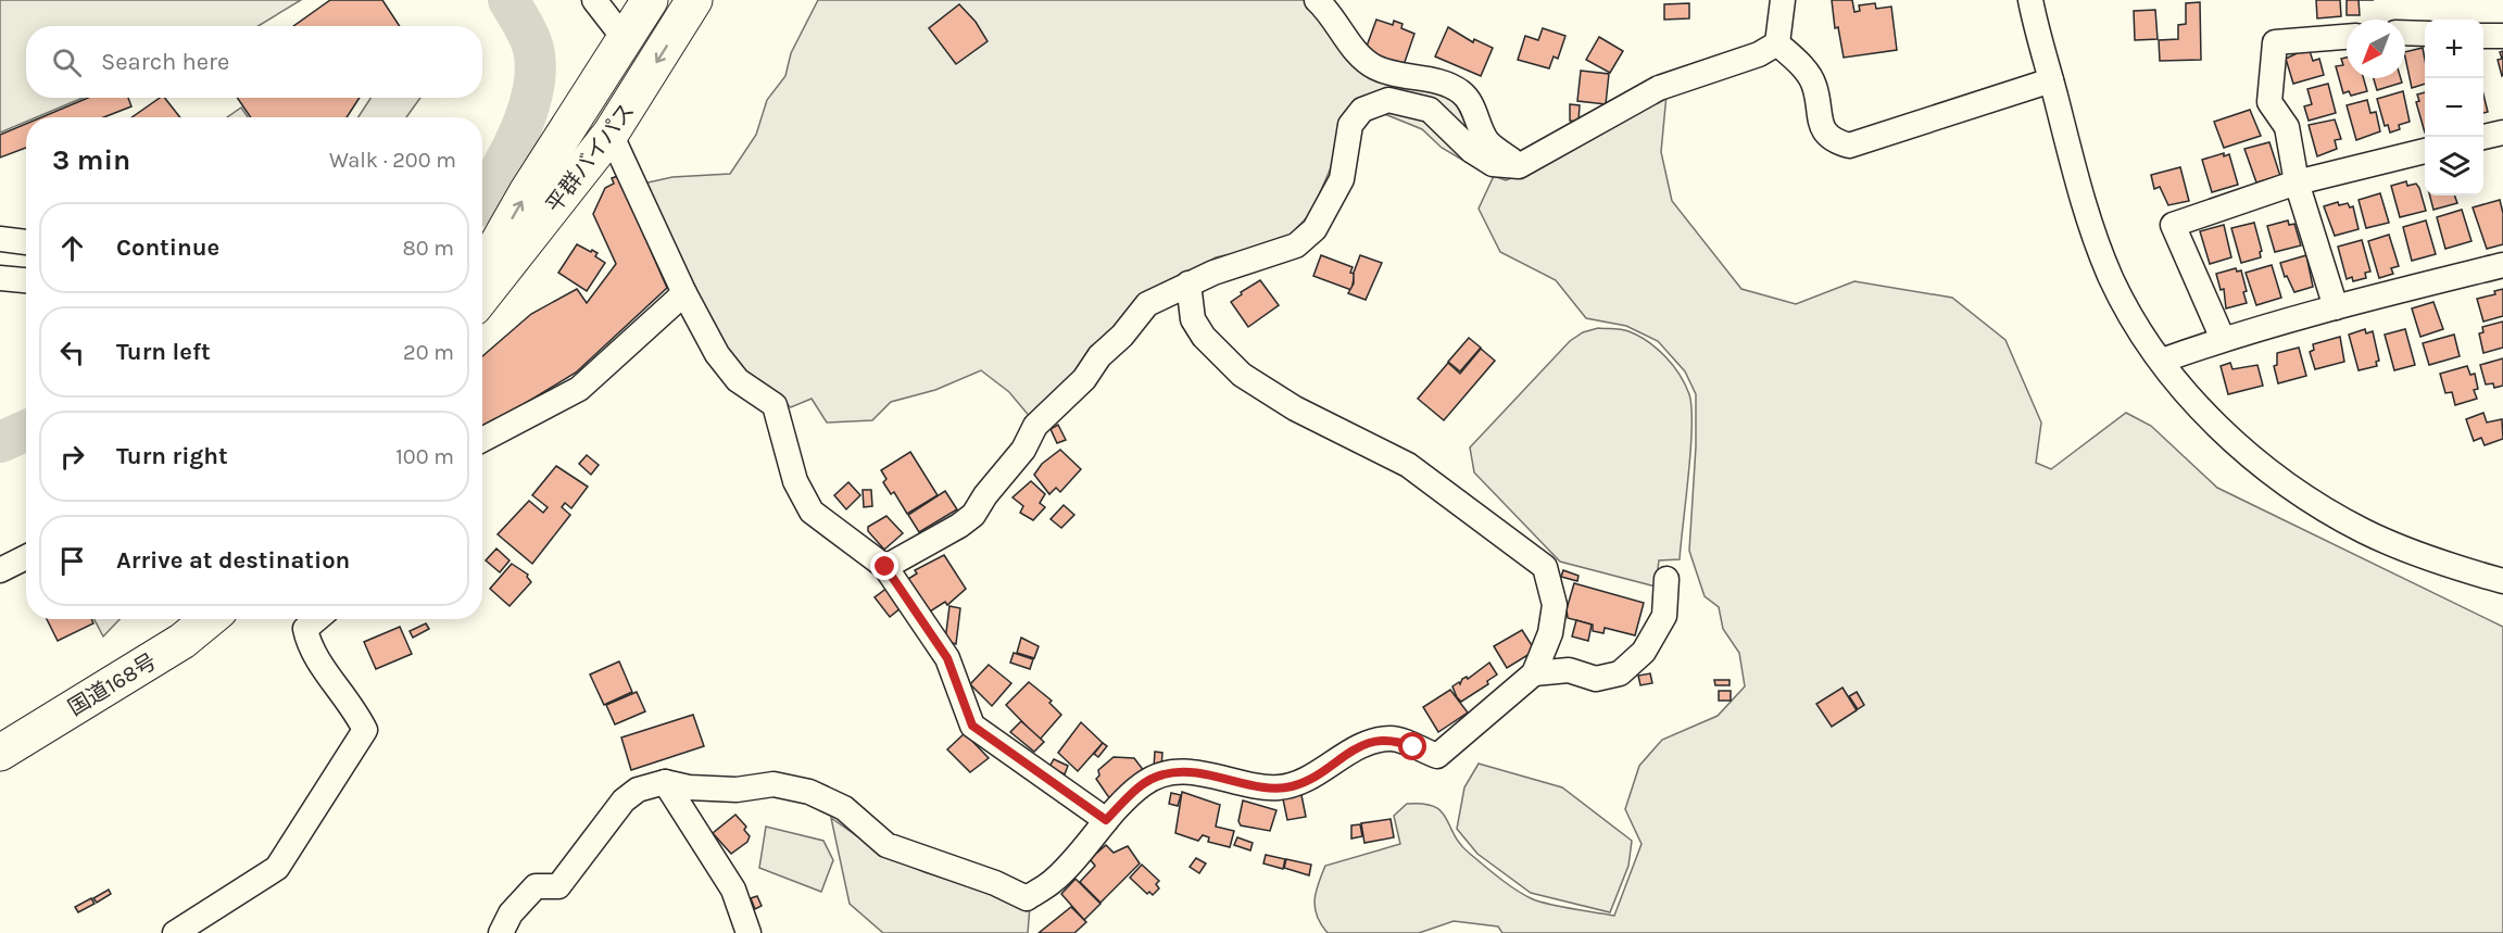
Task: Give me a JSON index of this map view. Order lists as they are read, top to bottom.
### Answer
{
  "streets": {
    "highway": ["平群バイパス", "国道168号"]
  },
  "north": "bottom left",
  "page": {
    "map_buttons": ["+", "−"],
    "search": "Search here",
    "heading": ["3 min", "Walk · 200 m"],
    "list": [
      ["Continue", "80 m"],
      ["Turn left", "20 m"],
      ["Turn right", "100 m"],
      "Arrive at destination"
    ]
  }
}
